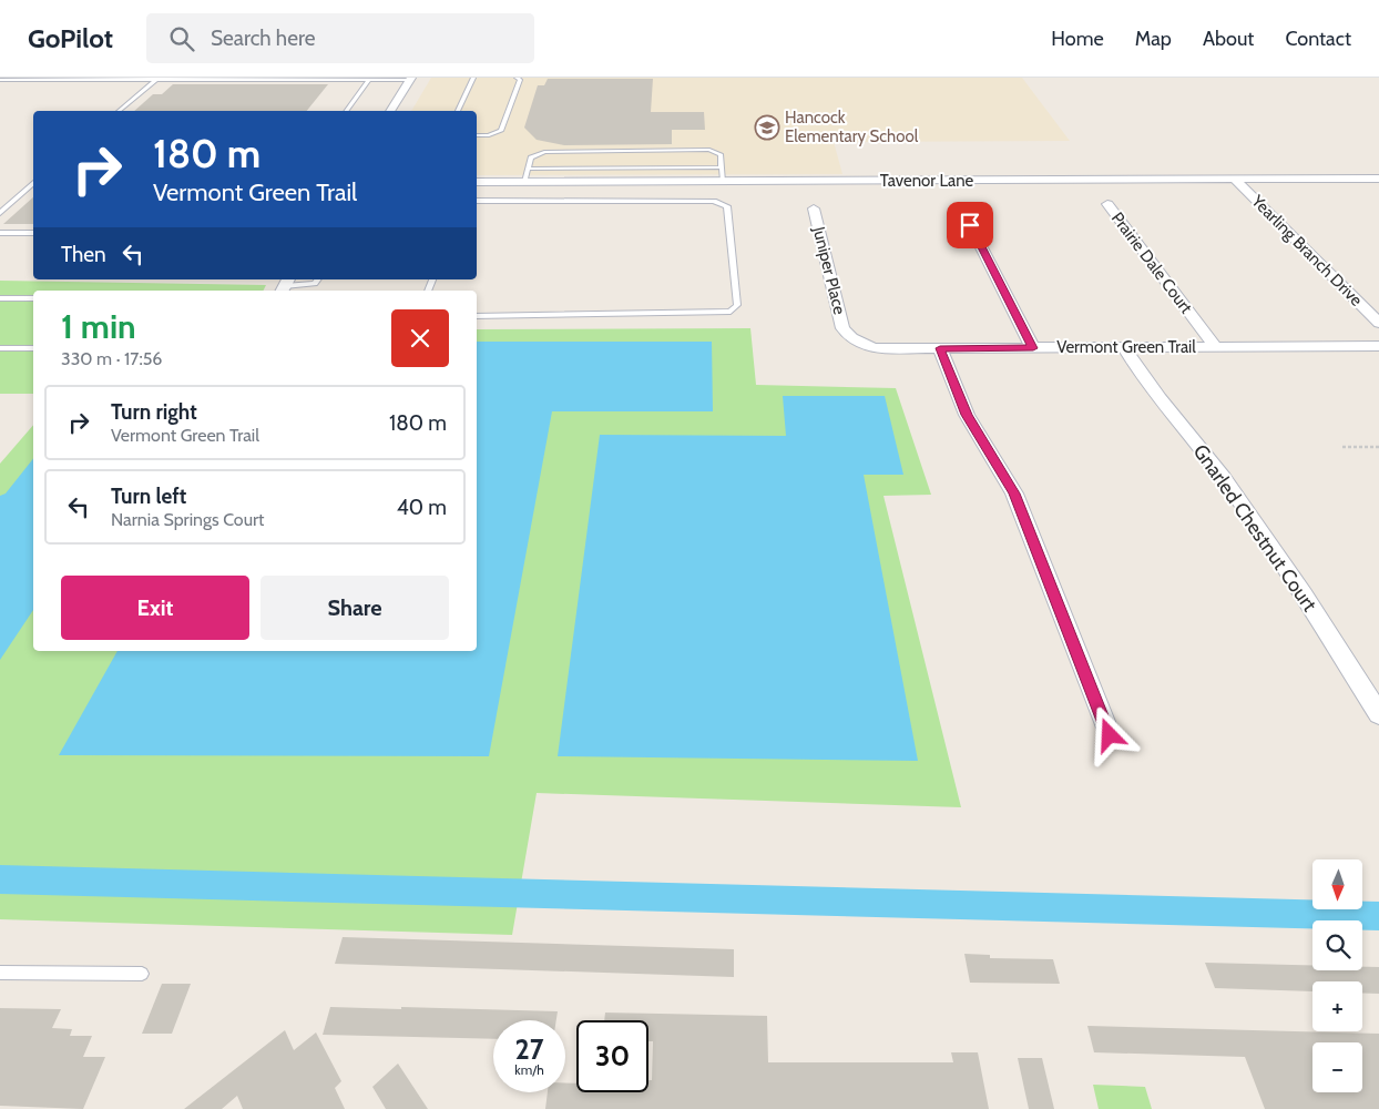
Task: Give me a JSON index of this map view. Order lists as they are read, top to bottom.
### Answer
{
  "streets": {
    "street": [
      "Tavenor Lane",
      "Yearling Branch Drive",
      "Prairie Dale Court",
      "Juniper Place",
      "Vermont Green Trail",
      "Gnarled Chestnut Court"
    ]
  },
  "crossings": [
    ["Tavenor Lane", "Yearling Branch Drive"],
    ["Prairie Dale Court", "Vermont Green Trail"],
    ["Juniper Place", "Vermont Green Trail"],
    ["Vermont Green Trail", "Gnarled Chestnut Court"]
  ],
  "places": {
    "school or university": ["Hancock Elementary School"]
  },
  "north": "bottom",
  "page": {
    "header": "GoPilot",
    "search": "Search here",
    "nav": [
      "Home",
      "Map",
      "About",
      "Contact"
    ],
    "turn": ["180 m", "Vermont Green Trail"],
    "then": "Then",
    "heading": ["1 min", "330 m · 17:56"],
    "list": [
      {
        "name": "Turn right",
        "note": "Vermont Green Trail",
        "value": "180 m"
      },
      {
        "name": "Turn left",
        "note": "Narnia Springs Court",
        "value": "40 m"
      }
    ],
    "buttons": ["Exit", "Share"],
    "map_buttons": ["+", "−"],
    "speed": "27 km/h",
    "limit": "30"
  }
}
